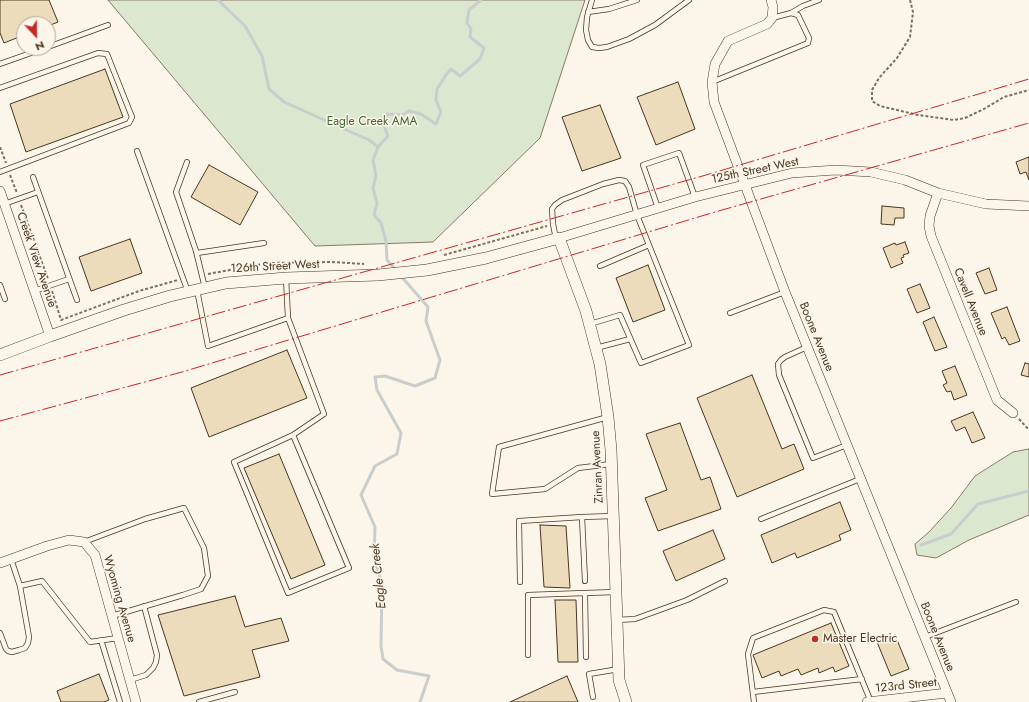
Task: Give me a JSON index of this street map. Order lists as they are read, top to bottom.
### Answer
{
  "streets": {
    "street": [
      "125th Street West",
      "Creek View Avenue",
      "126th Street West",
      "Cavell Avenue",
      "Boone Avenue",
      "Zinran Avenue",
      "Wyoming Avenue",
      "123rd Street"
    ]
  },
  "crossings": [
    ["125th Street West", "126th Street West"],
    ["125th Street West", "Cavell Avenue"],
    ["125th Street West", "Boone Avenue"],
    ["125th Street West", "Zinran Avenue"],
    ["Creek View Avenue", "126th Street West"],
    ["126th Street West", "Zinran Avenue"],
    ["Boone Avenue", "123rd Street"]
  ],
  "water": ["Eagle Creek"],
  "parks": ["Eagle Creek AMA"],
  "places": ["Master Electric"],
  "north": "bottom"
}
